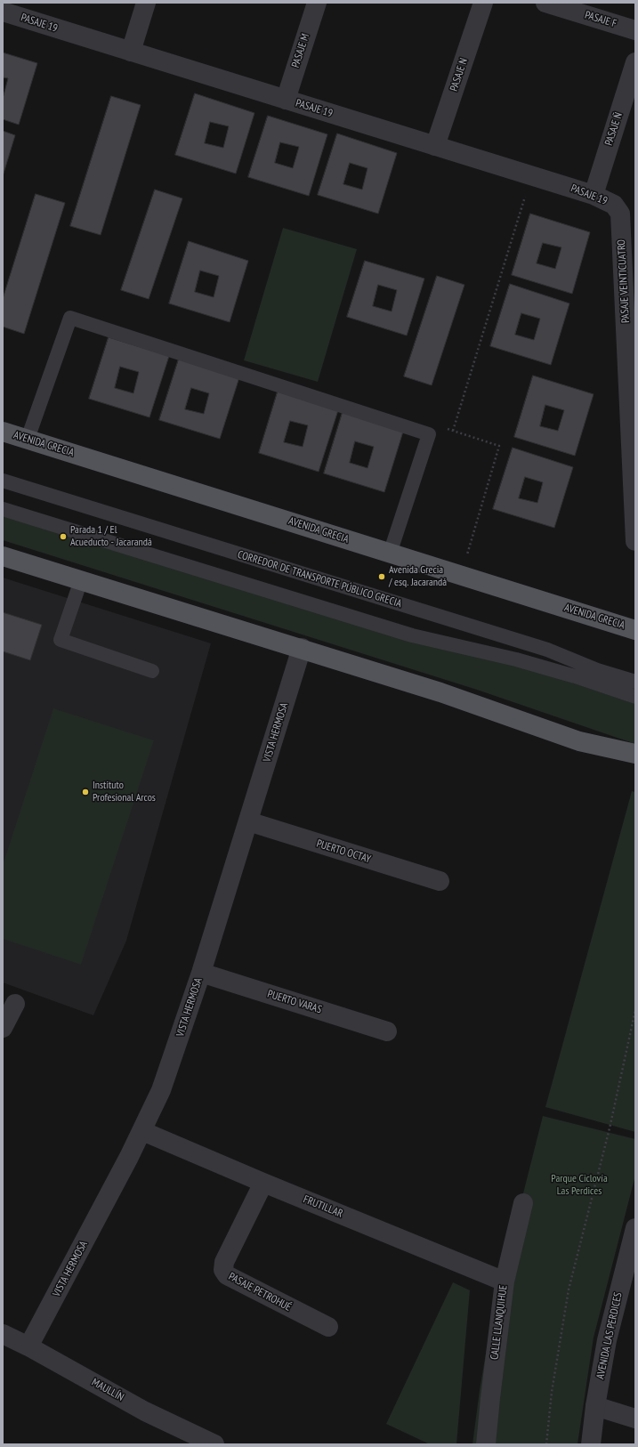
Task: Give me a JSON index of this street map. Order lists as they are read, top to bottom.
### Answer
{
  "streets": {
    "main road": ["AVENIDA GRECIA"],
    "street": [
      "PASAJE F",
      "PASAJE 19",
      "PASAJE M",
      "PASAJE N",
      "PASAJE Ñ",
      "PASAJE VEINTICUATRO",
      "VISTA HERMOSA",
      "PUERTO OCTAY",
      "PUERTO VARAS",
      "FRUTILLAR",
      "PASAJE PETROHUÉ",
      "CALLE LLANQUIHUE",
      "AVENIDA LAS PERDICES",
      "MAULLÍN"
    ],
    "lane": ["CORREDOR DE TRANSPORTE PÚBLICO GRECIA"]
  },
  "crossings": [
    ["PASAJE 19", "PASAJE M"],
    ["PASAJE 19", "PASAJE N"],
    ["PASAJE 19", "PASAJE Ñ"],
    ["PASAJE 19", "PASAJE VEINTICUATRO"],
    ["VISTA HERMOSA", "PUERTO OCTAY"],
    ["VISTA HERMOSA", "PUERTO VARAS"],
    ["VISTA HERMOSA", "FRUTILLAR"],
    ["VISTA HERMOSA", "MAULLÍN"],
    ["FRUTILLAR", "PASAJE PETROHUÉ"],
    ["FRUTILLAR", "CALLE LLANQUIHUE"]
  ],
  "parks": ["Parque Ciclovía Las Perdices"],
  "places": ["Parada 1 / El Acueducto - Jacarandá", "Avenida Grecia / esq. Jacarandá", "Instituto Profesional Arcos"]
}
